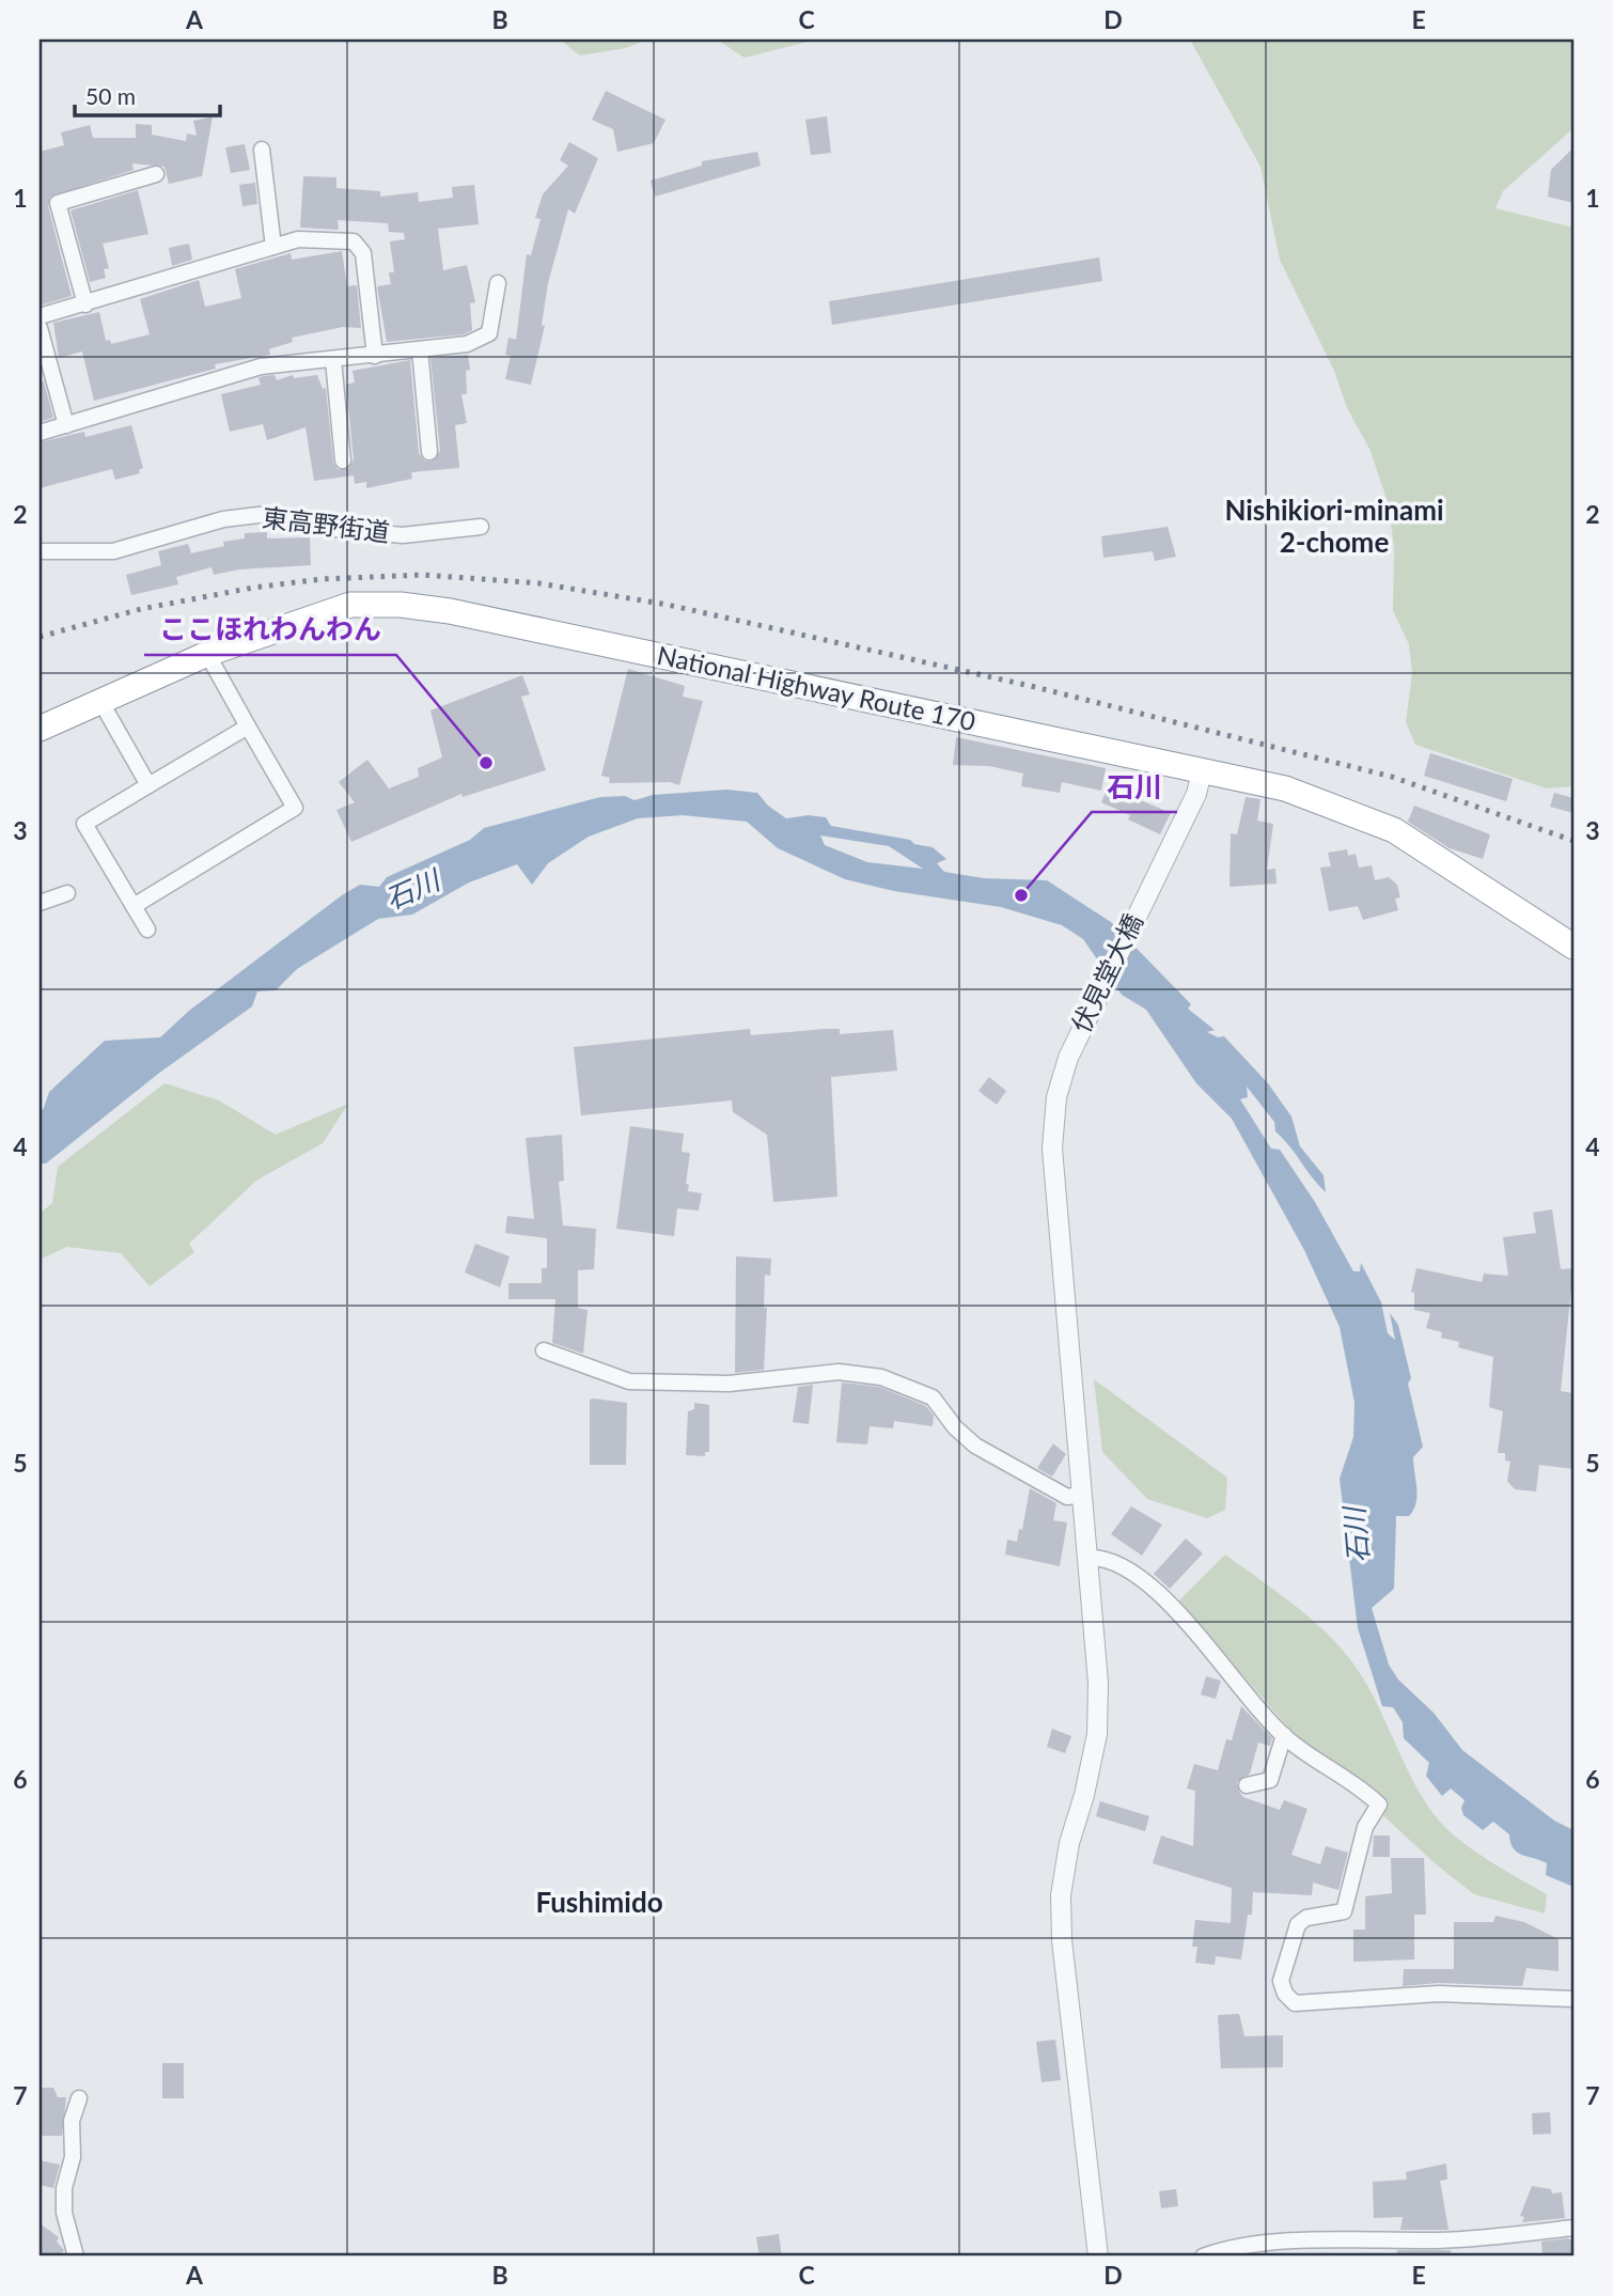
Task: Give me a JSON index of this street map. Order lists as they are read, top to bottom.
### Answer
{
  "streets": {
    "highway": ["National Highway Route 170"],
    "street": ["東高野街道", "伏見堂大橋"]
  },
  "crossings": [
    ["National Highway Route 170", "伏見堂大橋"]
  ],
  "districts": ["Nishikiori-minami 2-chome", "Fushimido"],
  "water": ["石川"],
  "places": ["ここほれわんわん", "石川"],
  "scale_bar": "50 m",
  "grid": {
    "columns": [
      "A",
      "B",
      "C",
      "D",
      "E"
    ],
    "rows": [
      "1",
      "2",
      "3",
      "4",
      "5",
      "6",
      "7"
    ]
  }
}
